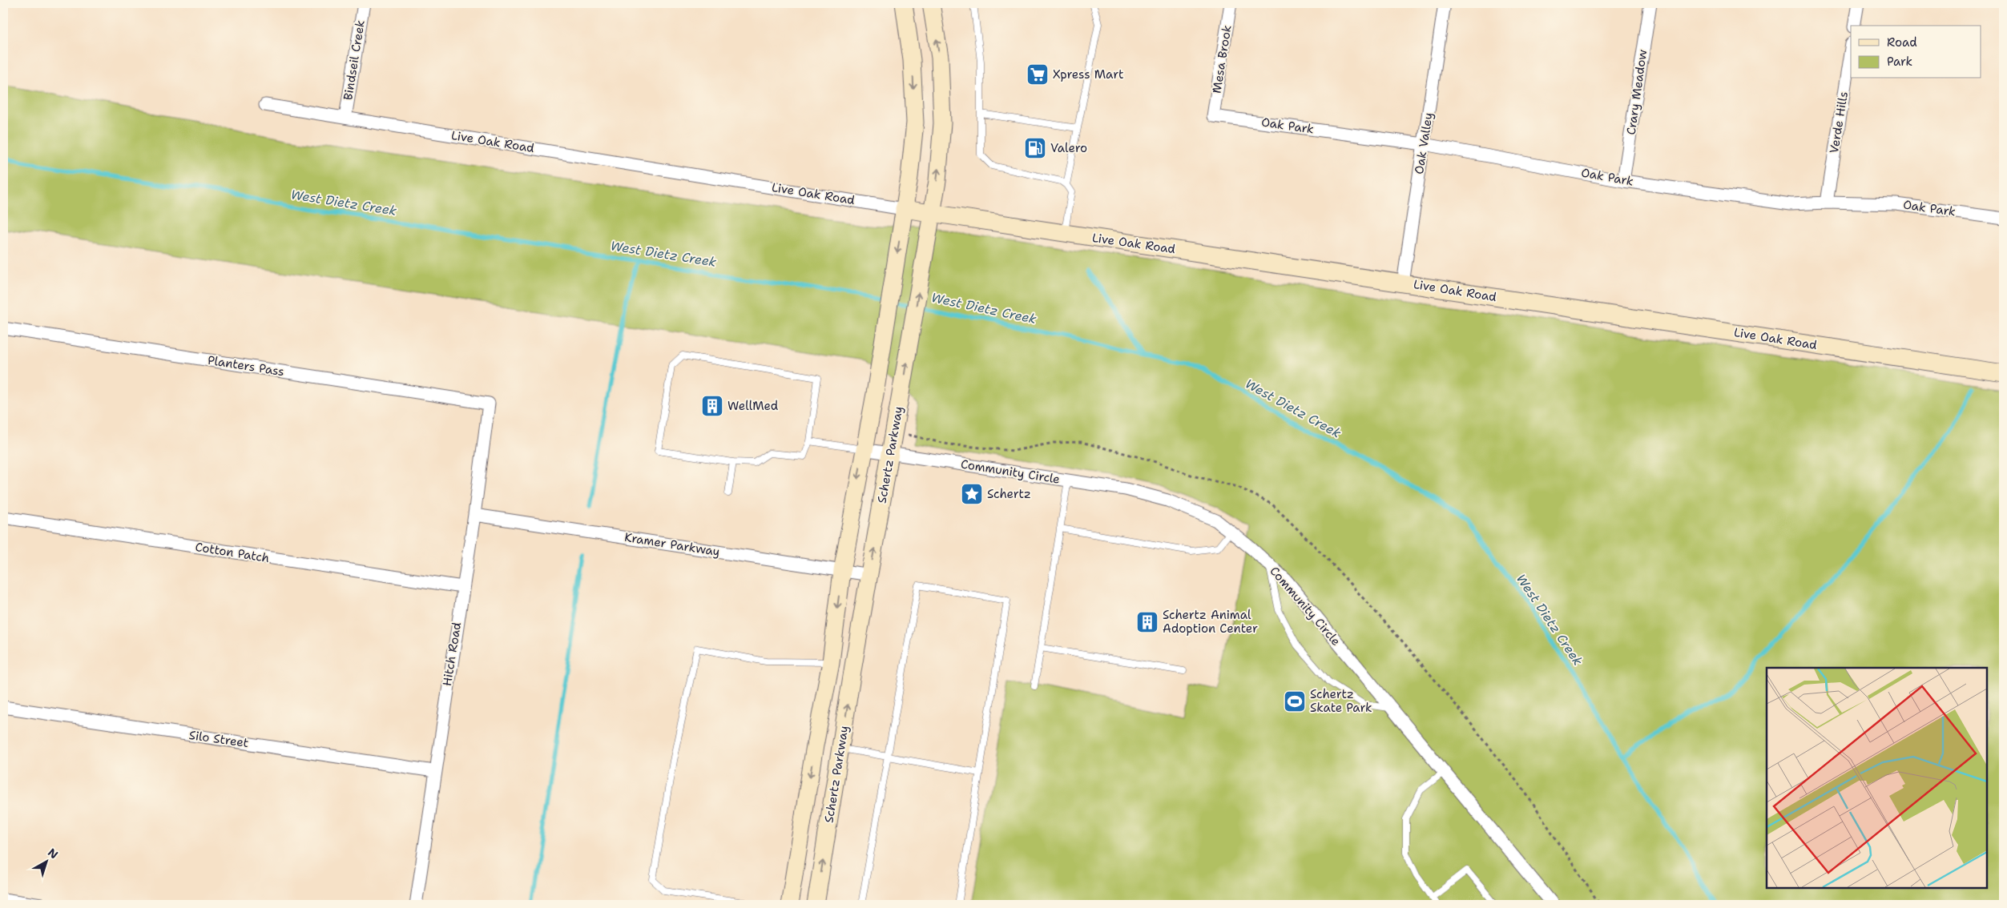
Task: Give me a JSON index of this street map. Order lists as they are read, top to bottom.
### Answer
{
  "streets": {
    "main road": ["Live Oak Road", "Schertz Parkway"],
    "street": [
      "Mesa Brook",
      "Bindseil Creek",
      "Crary Meadow",
      "Verde Hills",
      "Oak Park",
      "Oak Valley",
      "Planters Pass",
      "Community Circle",
      "Kramer Parkway",
      "Cotton Patch",
      "Hitch Road",
      "Silo Street"
    ]
  },
  "crossings": [
    ["Mesa Brook", "Oak Park"],
    ["Bindseil Creek", "Live Oak Road"],
    ["Crary Meadow", "Oak Park"],
    ["Verde Hills", "Oak Park"],
    ["Oak Park", "Oak Valley"],
    ["Live Oak Road", "Oak Valley"],
    ["Live Oak Road", "Schertz Parkway"],
    ["Planters Pass", "Hitch Road"],
    ["Schertz Parkway", "Community Circle"],
    ["Schertz Parkway", "Kramer Parkway"],
    ["Kramer Parkway", "Hitch Road"],
    ["Cotton Patch", "Hitch Road"],
    ["Hitch Road", "Silo Street"]
  ],
  "water": ["West Dietz Creek"],
  "places": {
    "supermarket": ["Xpress Mart"],
    "fuel station": ["Valero"],
    "building": ["WellMed", "Schertz Animal Adoption Center"],
    "place": ["Schertz"],
    "sports": ["Schertz Skate Park"]
  },
  "legend": ["Road", "Park"],
  "north": "top right"
}
